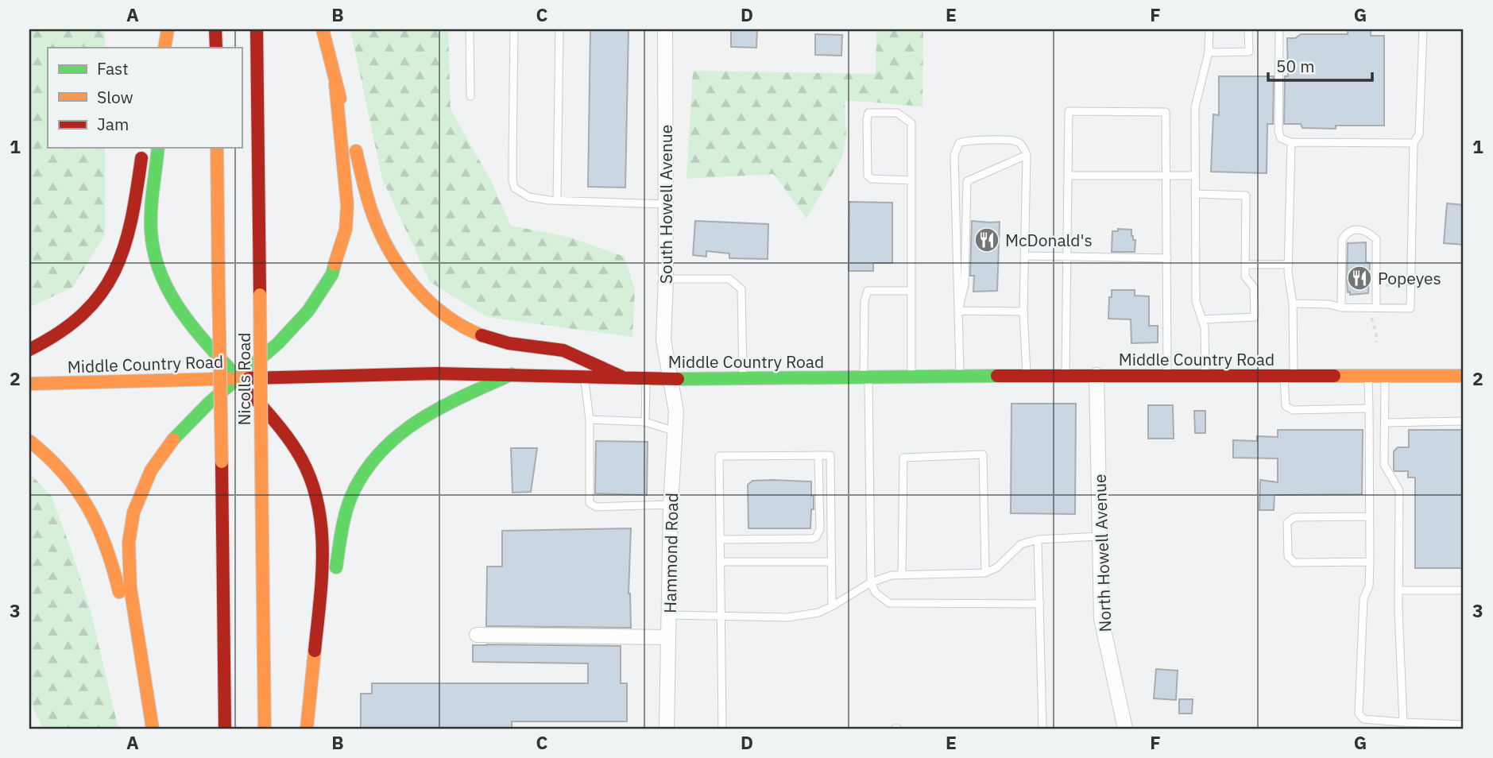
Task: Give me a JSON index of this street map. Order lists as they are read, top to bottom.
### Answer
{
  "streets": {
    "main road": ["Middle Country Road", "Nicolls Road"],
    "street": ["South Howell Avenue", "Hammond Road", "North Howell Avenue"]
  },
  "crossings": [
    ["South Howell Avenue", "Middle Country Road"],
    ["South Howell Avenue", "Hammond Road"],
    ["Middle Country Road", "Hammond Road"],
    ["Middle Country Road", "North Howell Avenue"]
  ],
  "places": {
    "restaurant": ["McDonald's", "Popeyes"]
  },
  "legend": ["Fast", "Slow", "Jam"],
  "scale_bar": "50 m",
  "grid": {
    "columns": [
      "A",
      "B",
      "C",
      "D",
      "E",
      "F",
      "G"
    ],
    "rows": ["1", "2", "3"]
  }
}
